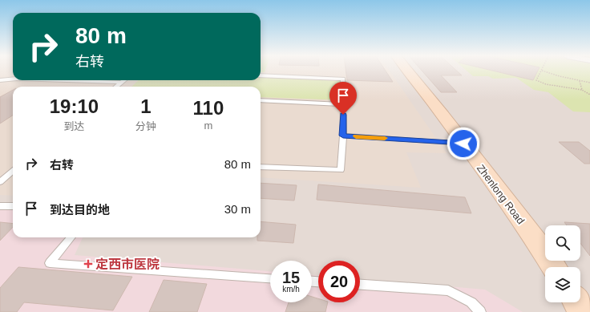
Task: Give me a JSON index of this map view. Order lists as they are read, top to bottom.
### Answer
{
  "streets": {
    "main road": ["Zhenlong Road"]
  },
  "places": {
    "health": ["定西市医院"]
  },
  "page": {
    "turn": ["80 m", "右转"],
    "eta": [
      "19:10",
      "到达",
      "1",
      "分钟",
      "110",
      "m"
    ],
    "list": [
      {
        "name": "右转",
        "value": "80 m"
      },
      {
        "name": "到达目的地",
        "value": "30 m"
      }
    ],
    "speed": "15 km/h",
    "limit": "20"
  }
}
